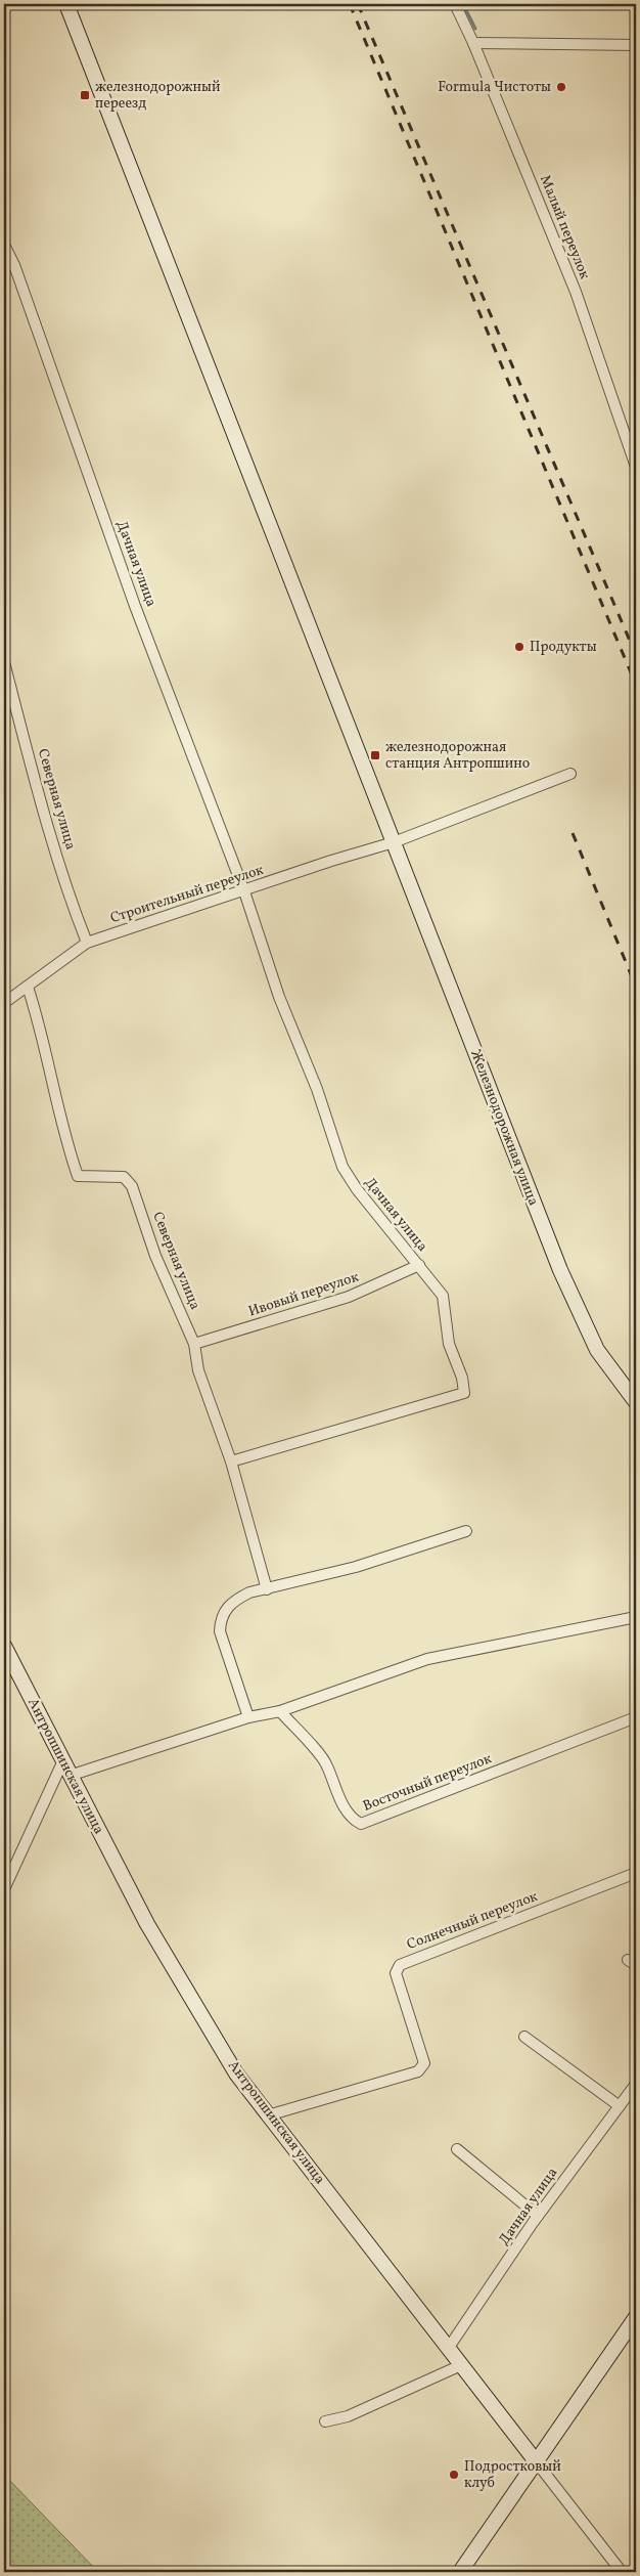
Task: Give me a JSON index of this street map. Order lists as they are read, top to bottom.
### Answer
{
  "streets": {
    "street": [
      "Малый переулок",
      "Дачная улица",
      "Северная улица",
      "Строительный переулок",
      "Железнодорожная улица",
      "Ивовый переулок",
      "Антропшинская улица",
      "Восточный переулок",
      "Солнечный переулок"
    ]
  },
  "crossings": [
    ["Дачная улица", "Северная улица"],
    ["Дачная улица", "Строительный переулок"],
    ["Дачная улица", "Ивовый переулок"],
    ["Дачная улица", "Антропшинская улица"],
    ["Северная улица", "Строительный переулок"],
    ["Северная улица", "Ивовый переулок"],
    ["Строительный переулок", "Железнодорожная улица"],
    ["Антропшинская улица", "Солнечный переулок"]
  ],
  "places": {
    "other": ["Formula Чистоты", "Продукты", "Подростковый клуб"],
    "transit": ["железнодорожный переезд", "железнодорожная станция Антропшино"]
  }
}
